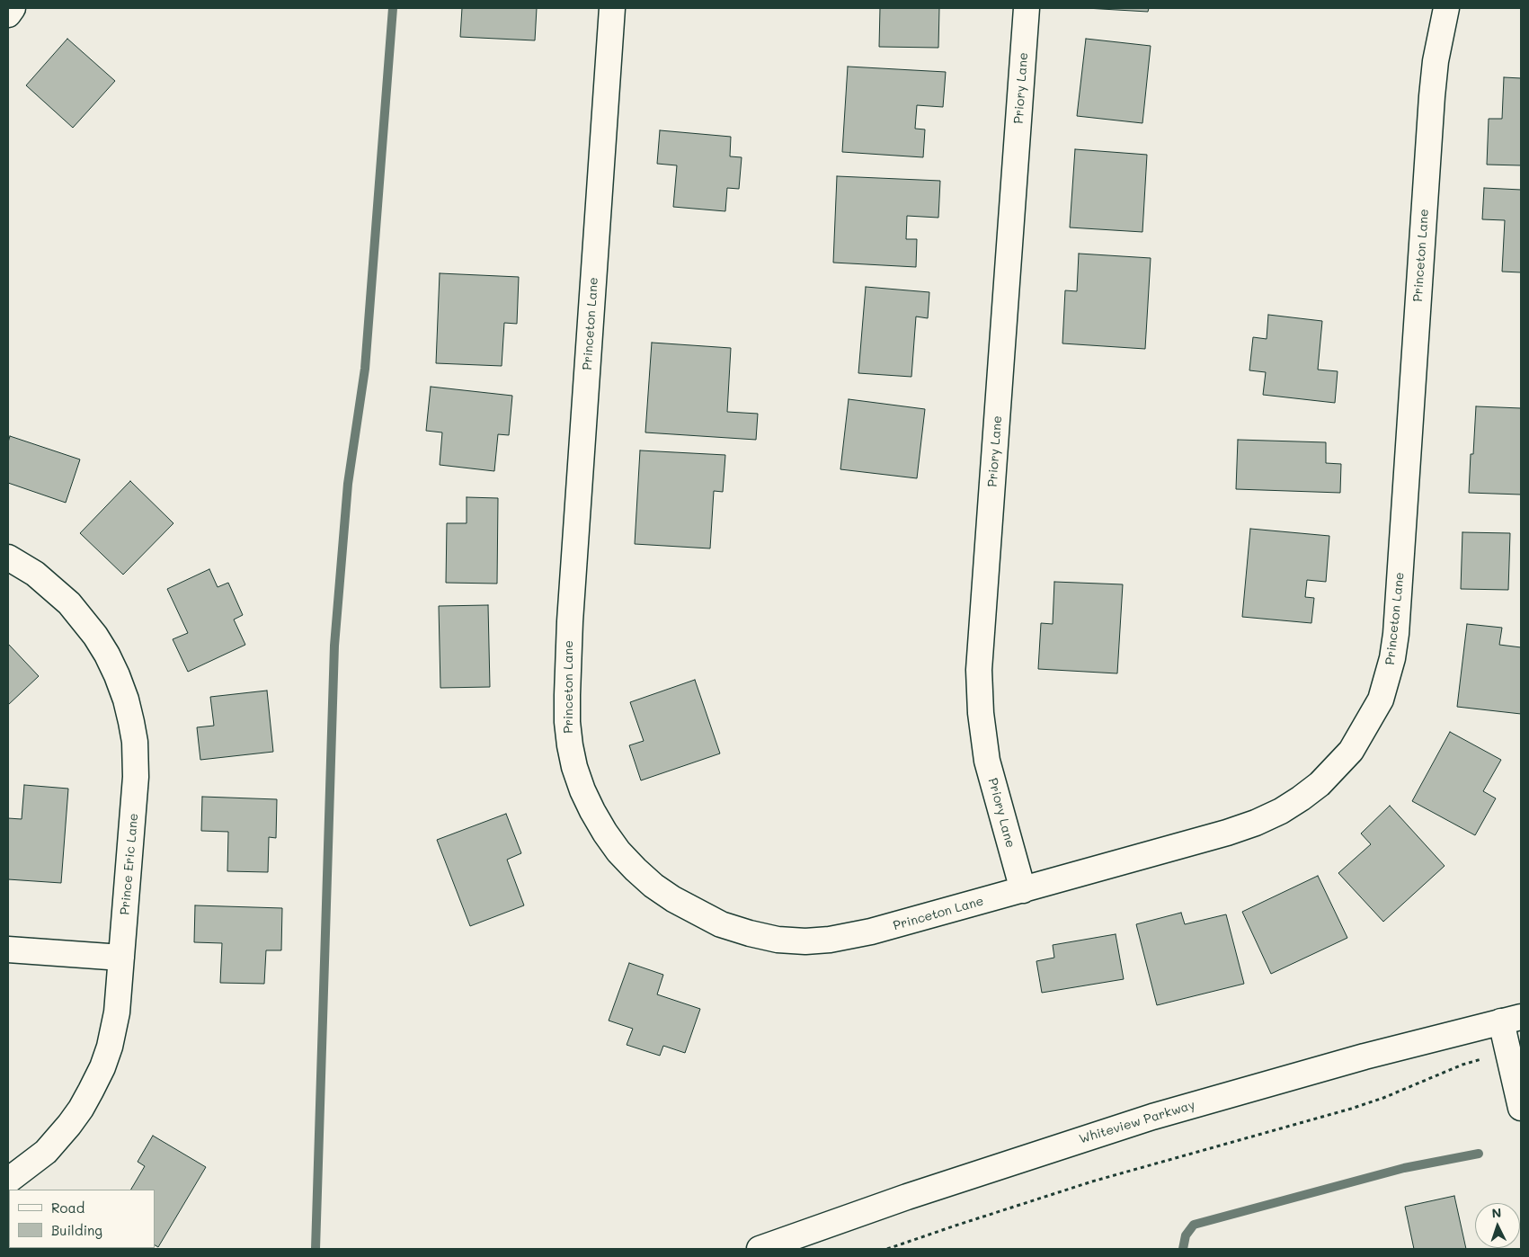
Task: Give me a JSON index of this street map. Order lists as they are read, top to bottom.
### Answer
{
  "streets": {
    "street": [
      "Priory Lane",
      "Princeton Lane",
      "Prince Eric Lane",
      "Whiteview Parkway"
    ]
  },
  "crossings": [
    ["Priory Lane", "Princeton Lane"]
  ],
  "legend": ["Road", "Building"],
  "north": "top"
}
